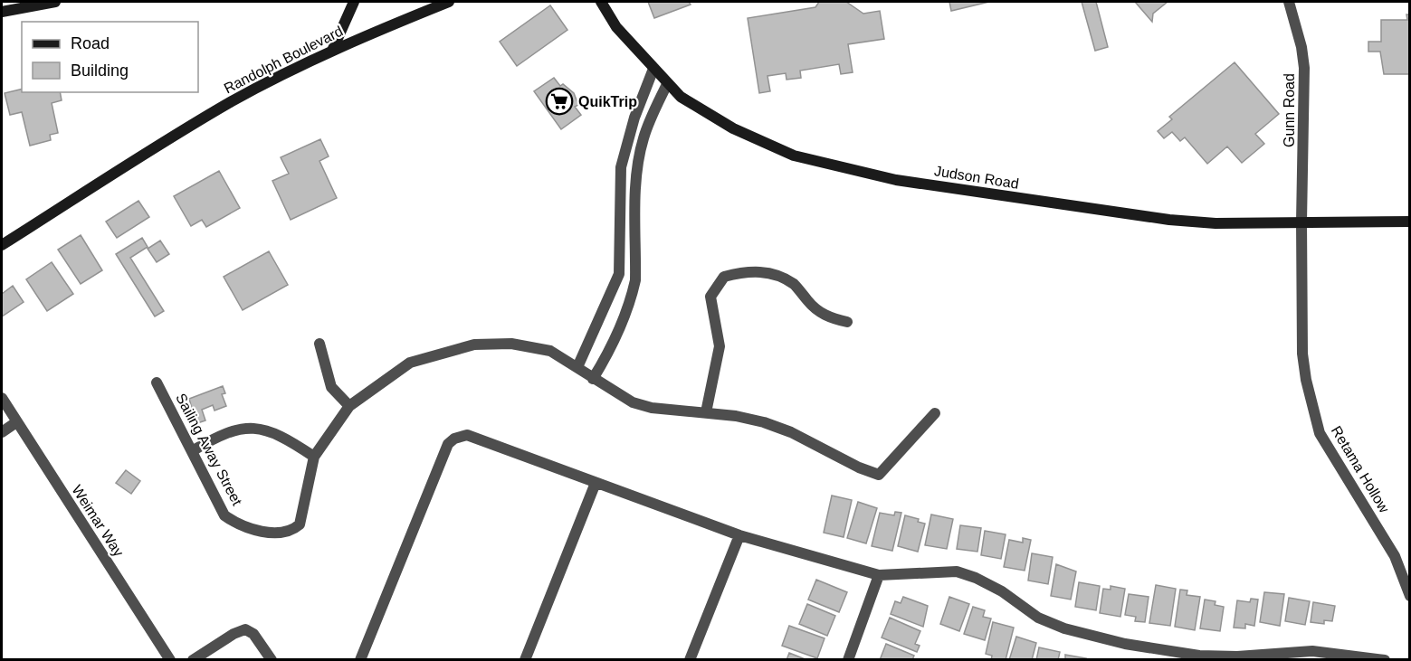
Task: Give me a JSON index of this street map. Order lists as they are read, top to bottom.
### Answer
{
  "streets": {
    "main road": ["Randolph Boulevard", "Judson Road"],
    "street": [
      "Gunn Road",
      "Sailing Away Street",
      "Retama Hollow",
      "Weimar Way"
    ]
  },
  "crossings": [
    ["Gunn Road", "Judson Road"],
    ["Gunn Road", "Retama Hollow"],
    ["Judson Road", "Retama Hollow"]
  ],
  "places": {
    "supermarket": ["QuikTrip"]
  },
  "legend": ["Road", "Building"]
}
